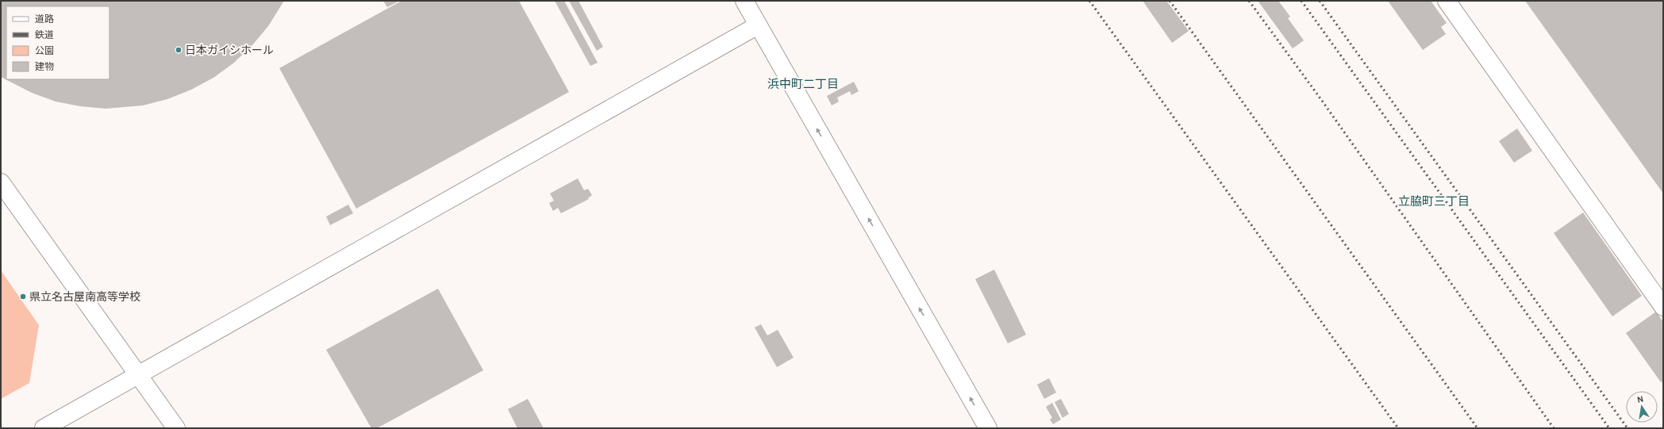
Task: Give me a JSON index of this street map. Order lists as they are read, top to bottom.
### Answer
{
  "districts": ["浜中町二丁目", "立脇町三丁目"],
  "places": ["日本ガイシホール", "県立名古屋南高等学校"],
  "legend": [
    "道路",
    "鉄道",
    "公園",
    "建物"
  ],
  "north": "top"
}
